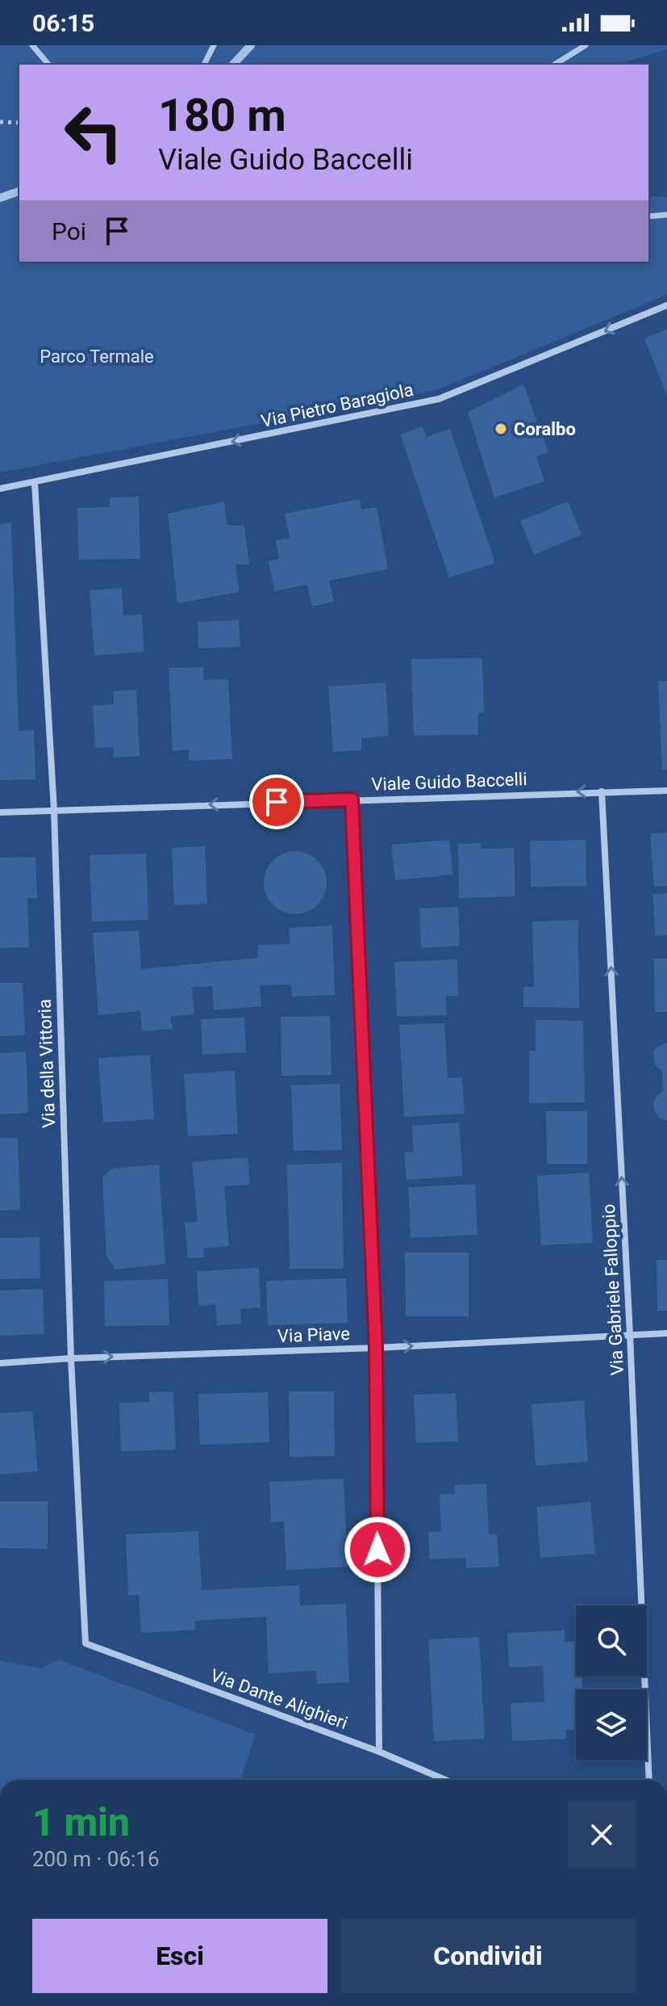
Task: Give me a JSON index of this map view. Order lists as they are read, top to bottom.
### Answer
{
  "streets": {
    "street": [
      "Via Pietro Baragiola",
      "Viale Guido Baccelli",
      "Via della Vittoria",
      "Via Gabriele Falloppio",
      "Via Piave",
      "Via Dante Alighieri"
    ]
  },
  "crossings": [
    ["Via Pietro Baragiola", "Via della Vittoria"],
    ["Viale Guido Baccelli", "Via della Vittoria"],
    ["Viale Guido Baccelli", "Via Gabriele Falloppio"],
    ["Via della Vittoria", "Via Piave"],
    ["Via della Vittoria", "Via Dante Alighieri"],
    ["Via Gabriele Falloppio", "Via Piave"]
  ],
  "one_way": [
    "Via Pietro Baragiola",
    "Viale Guido Baccelli",
    "Via Gabriele Falloppio",
    "Via Piave"
  ],
  "parks": ["Parco Termale"],
  "places": ["Coralbo"],
  "page": {
    "status": "06:15",
    "turn": ["180 m", "Viale Guido Baccelli"],
    "then": "Poi",
    "heading": ["1 min", "200 m · 06:16"],
    "buttons": ["Esci", "Condividi"]
  }
}
